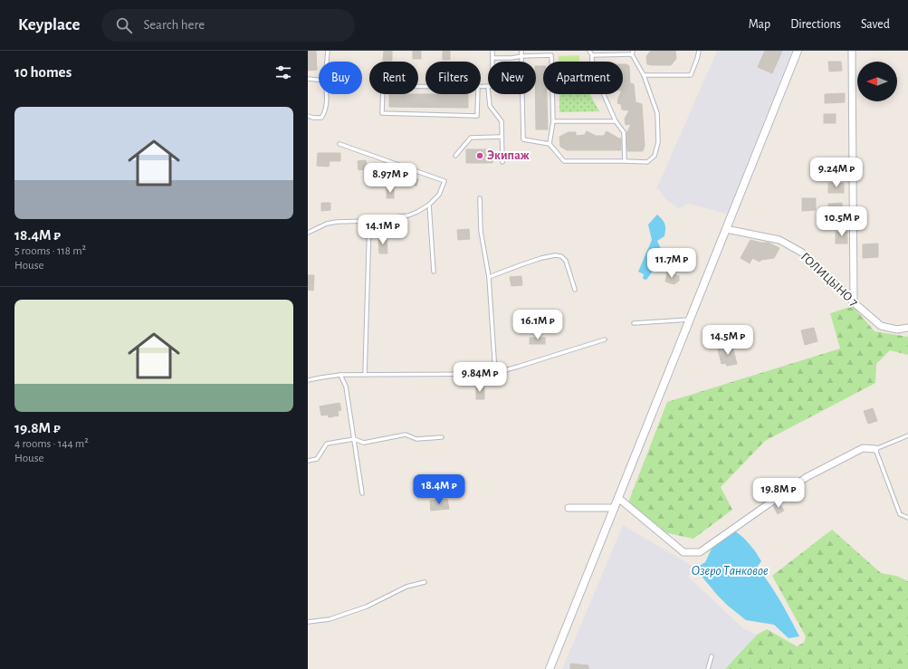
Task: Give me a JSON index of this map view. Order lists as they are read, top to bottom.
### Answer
{
  "streets": {
    "street": ["ГОЛИЦЫНО 7"]
  },
  "water": ["Озеро Танковое"],
  "places": ["Экипаж"],
  "north": "left",
  "page": {
    "header": "Keyplace",
    "search": "Search here",
    "nav": ["Map", "Directions", "Saved"],
    "heading": "10 homes",
    "chip": [
      "Buy",
      "Rent",
      "Filters",
      "New",
      "Apartment"
    ],
    "list": [
      {
        "name": "18.4M ₽",
        "note": "5 rooms · 118 m² · House"
      },
      {
        "name": "19.8M ₽",
        "note": "4 rooms · 144 m² · House"
      }
    ],
    "price": [
      "9.24M ₽",
      "8.97M ₽",
      "10.5M ₽",
      "14.1M ₽",
      "11.7M ₽",
      "16.1M ₽",
      "14.5M ₽",
      "9.84M ₽",
      "18.4M ₽",
      "19.8M ₽"
    ]
  }
}
